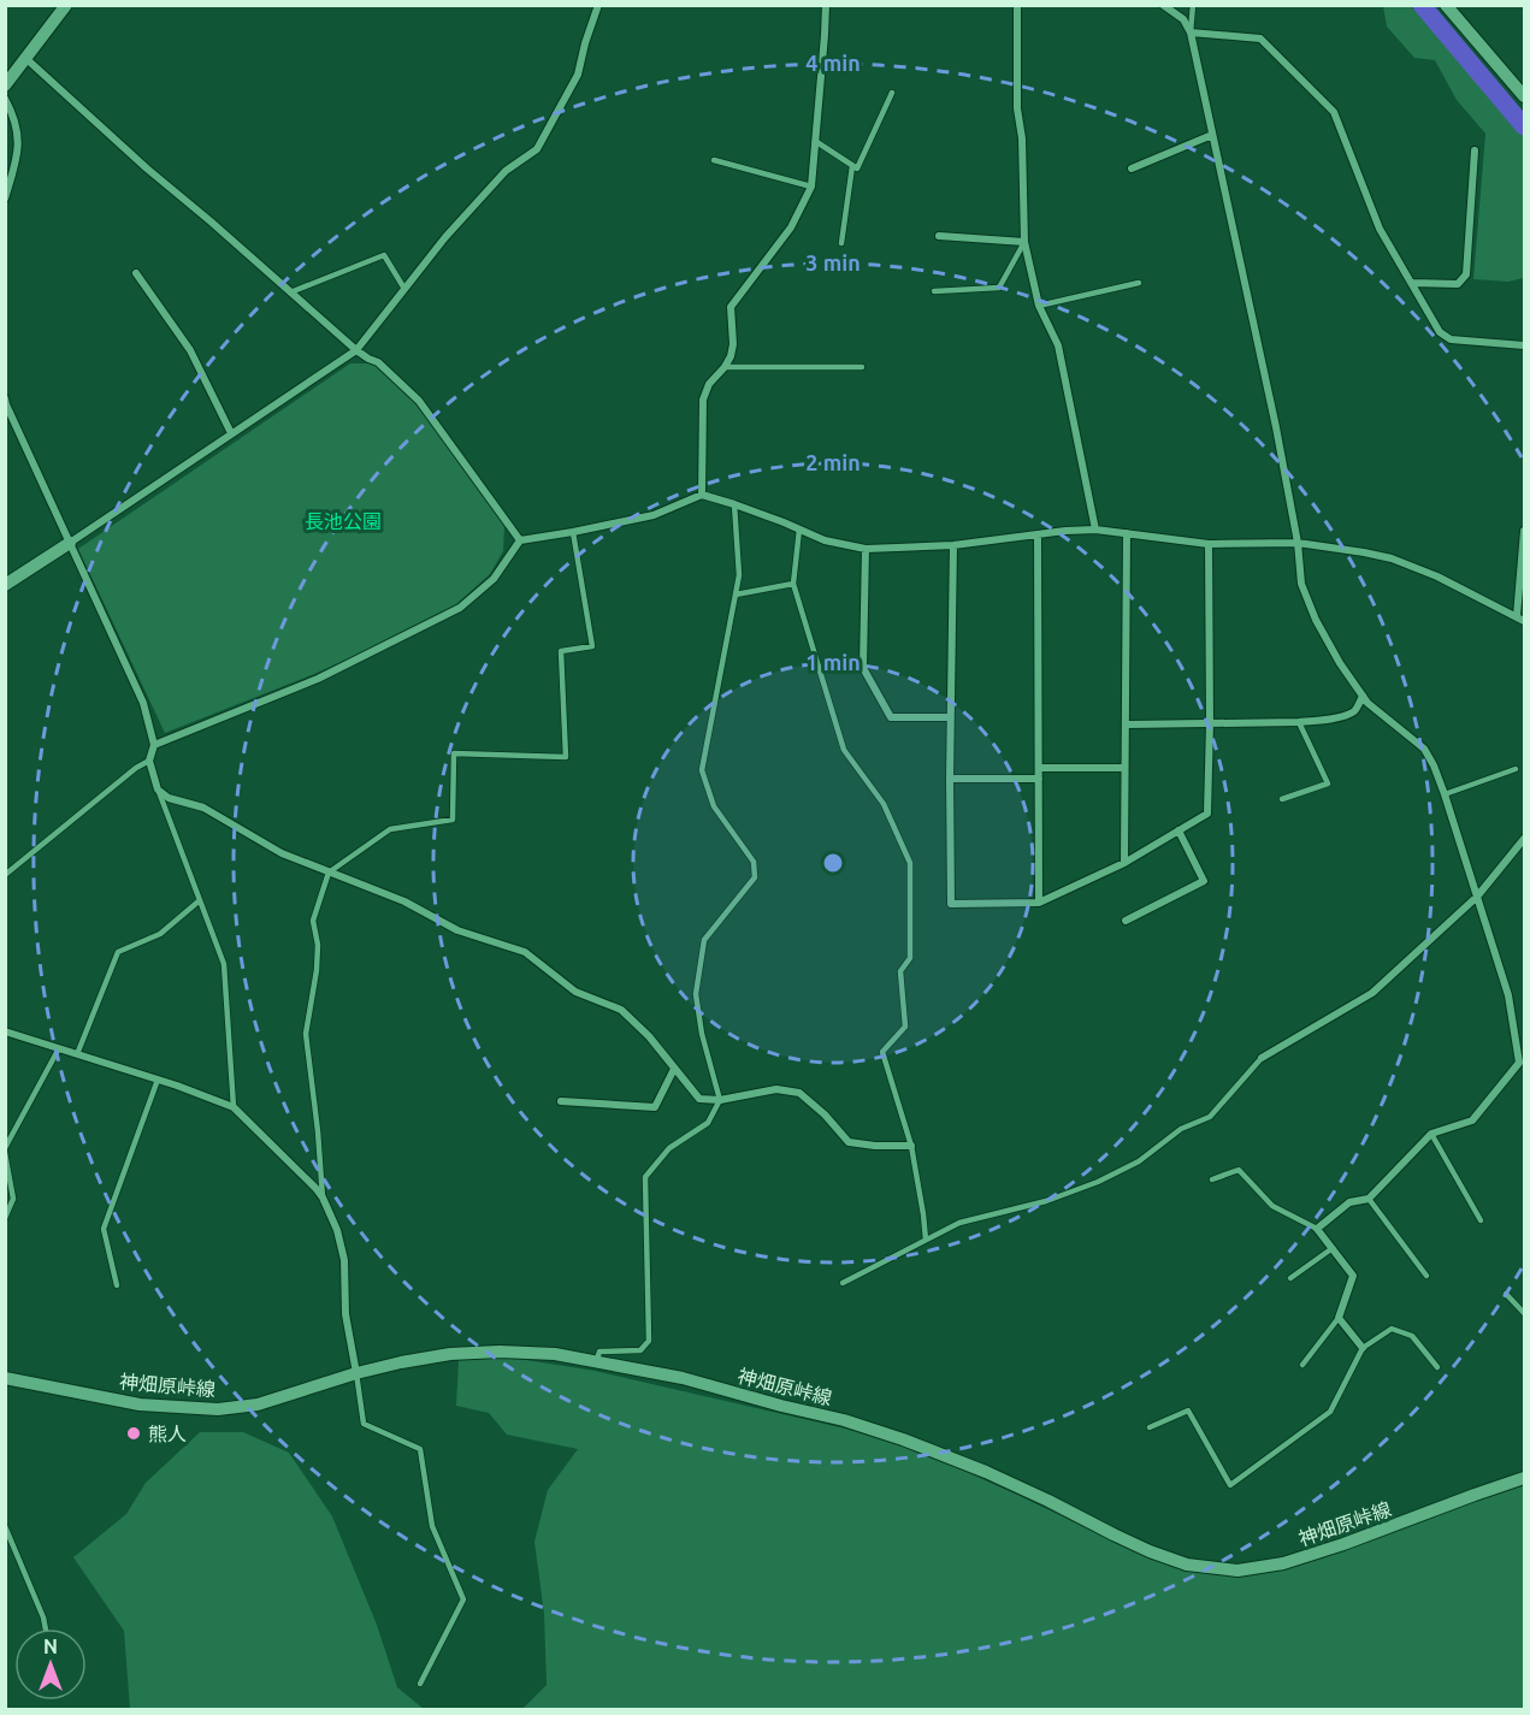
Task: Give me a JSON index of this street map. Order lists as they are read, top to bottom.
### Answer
{
  "streets": {
    "street": ["神畑原峠線"]
  },
  "parks": ["長池公園"],
  "places": ["熊人"],
  "north": "top",
  "rings": [
    "4 min",
    "3 min",
    "2 min",
    "1 min"
  ]
}
